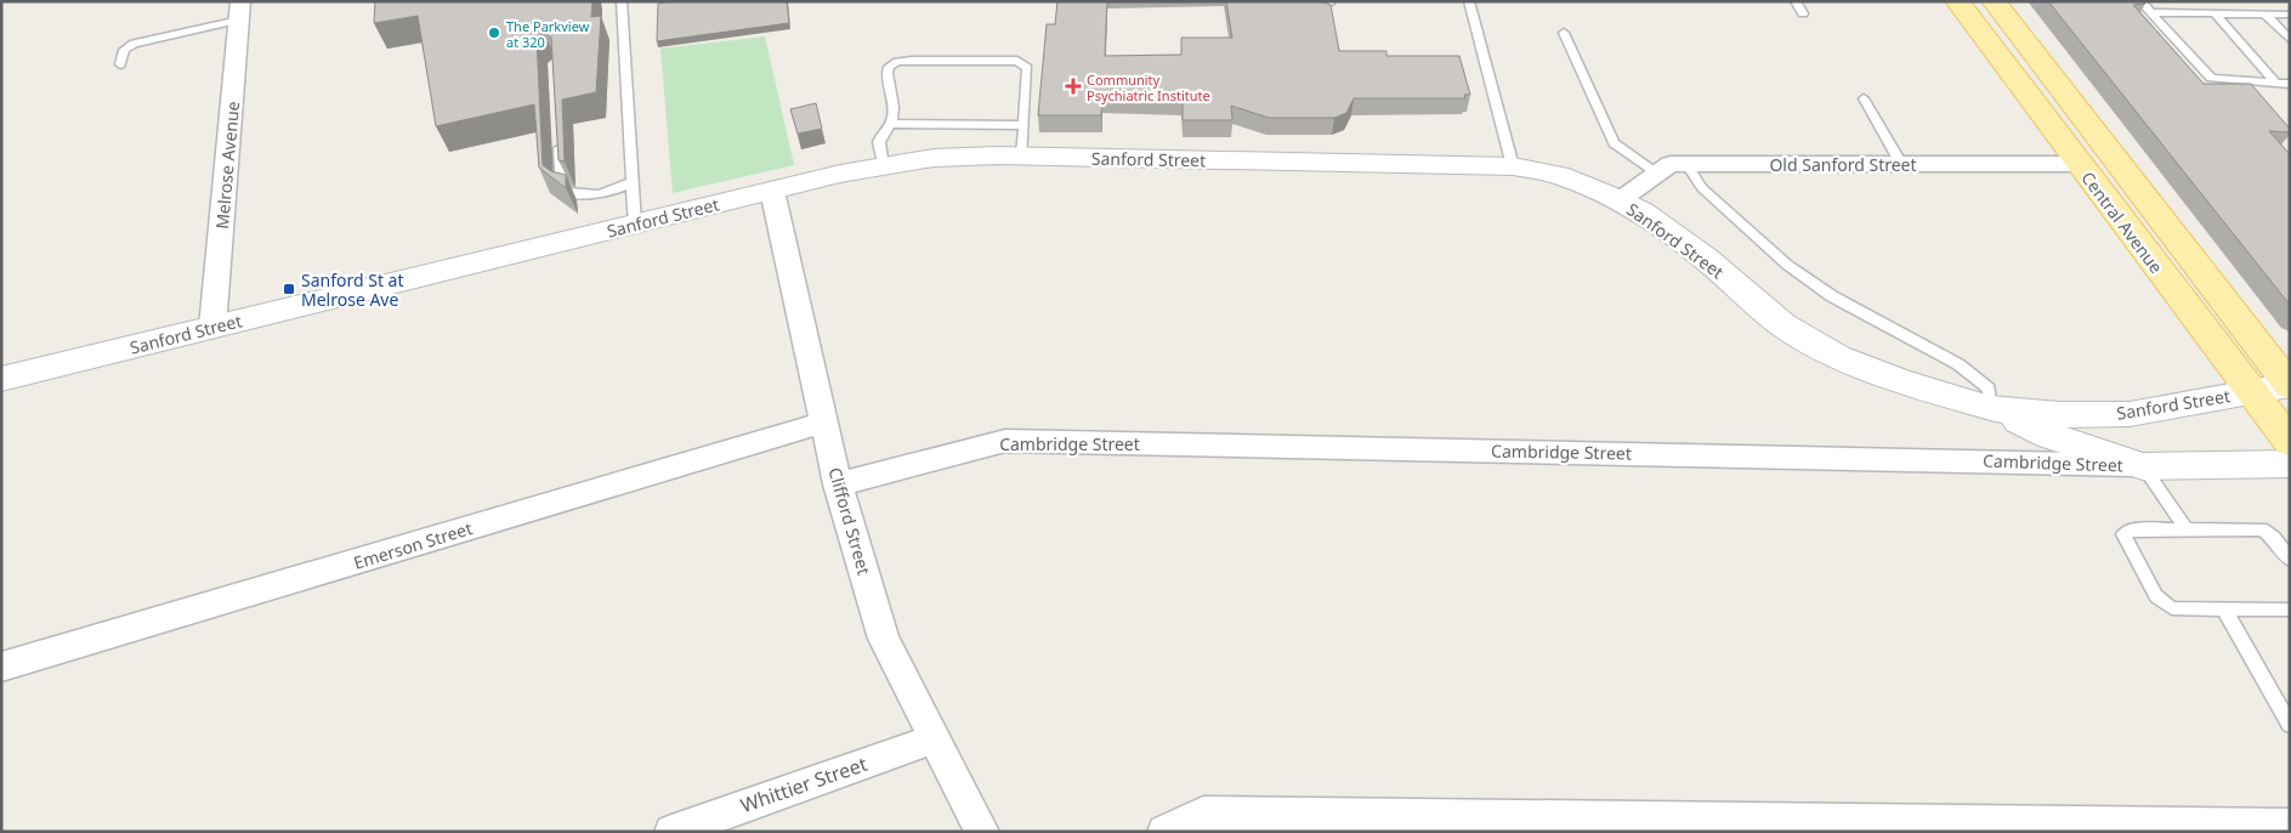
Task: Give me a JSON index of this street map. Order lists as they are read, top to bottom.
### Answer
{
  "streets": {
    "main road": ["Sanford Street", "Central Avenue", "Cambridge Street"],
    "street": [
      "Old Sanford Street",
      "Melrose Avenue",
      "Clifford Street",
      "Emerson Street",
      "Whittier Street"
    ]
  },
  "crossings": [
    ["Sanford Street", "Old Sanford Street"],
    ["Sanford Street", "Melrose Avenue"],
    ["Sanford Street", "Central Avenue"],
    ["Sanford Street", "Clifford Street"],
    ["Old Sanford Street", "Central Avenue"],
    ["Cambridge Street", "Clifford Street"],
    ["Clifford Street", "Emerson Street"],
    ["Clifford Street", "Whittier Street"]
  ],
  "places": {
    "other": ["The Parkview at 320"],
    "health": ["Community Psychiatric Institute"],
    "transit": ["Sanford St at Melrose Ave"]
  }
}
